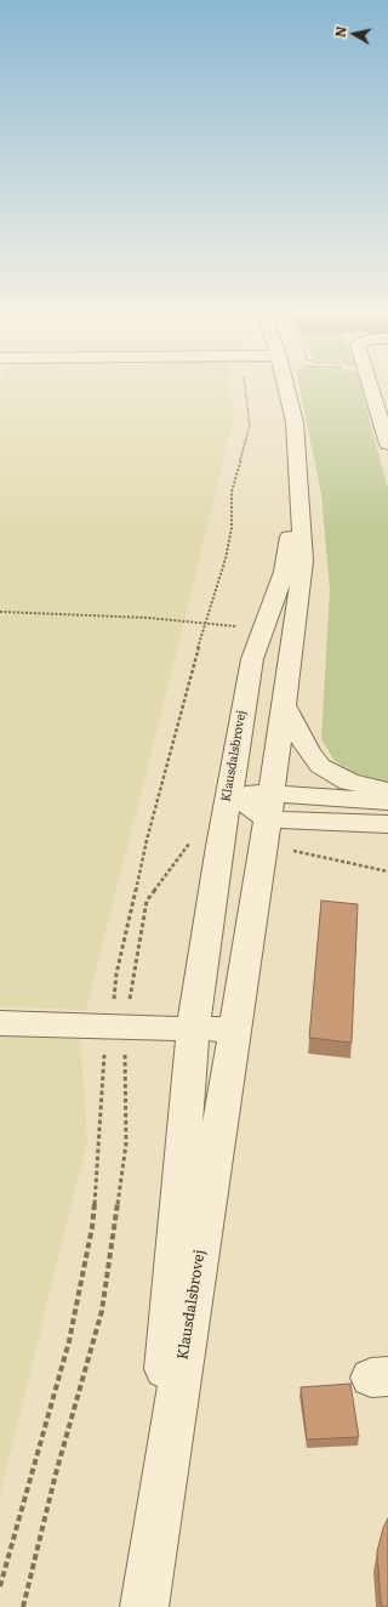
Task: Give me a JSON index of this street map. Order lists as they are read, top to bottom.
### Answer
{
  "streets": {
    "street": ["Klausdalsbrovej"]
  },
  "north": "left"
}
